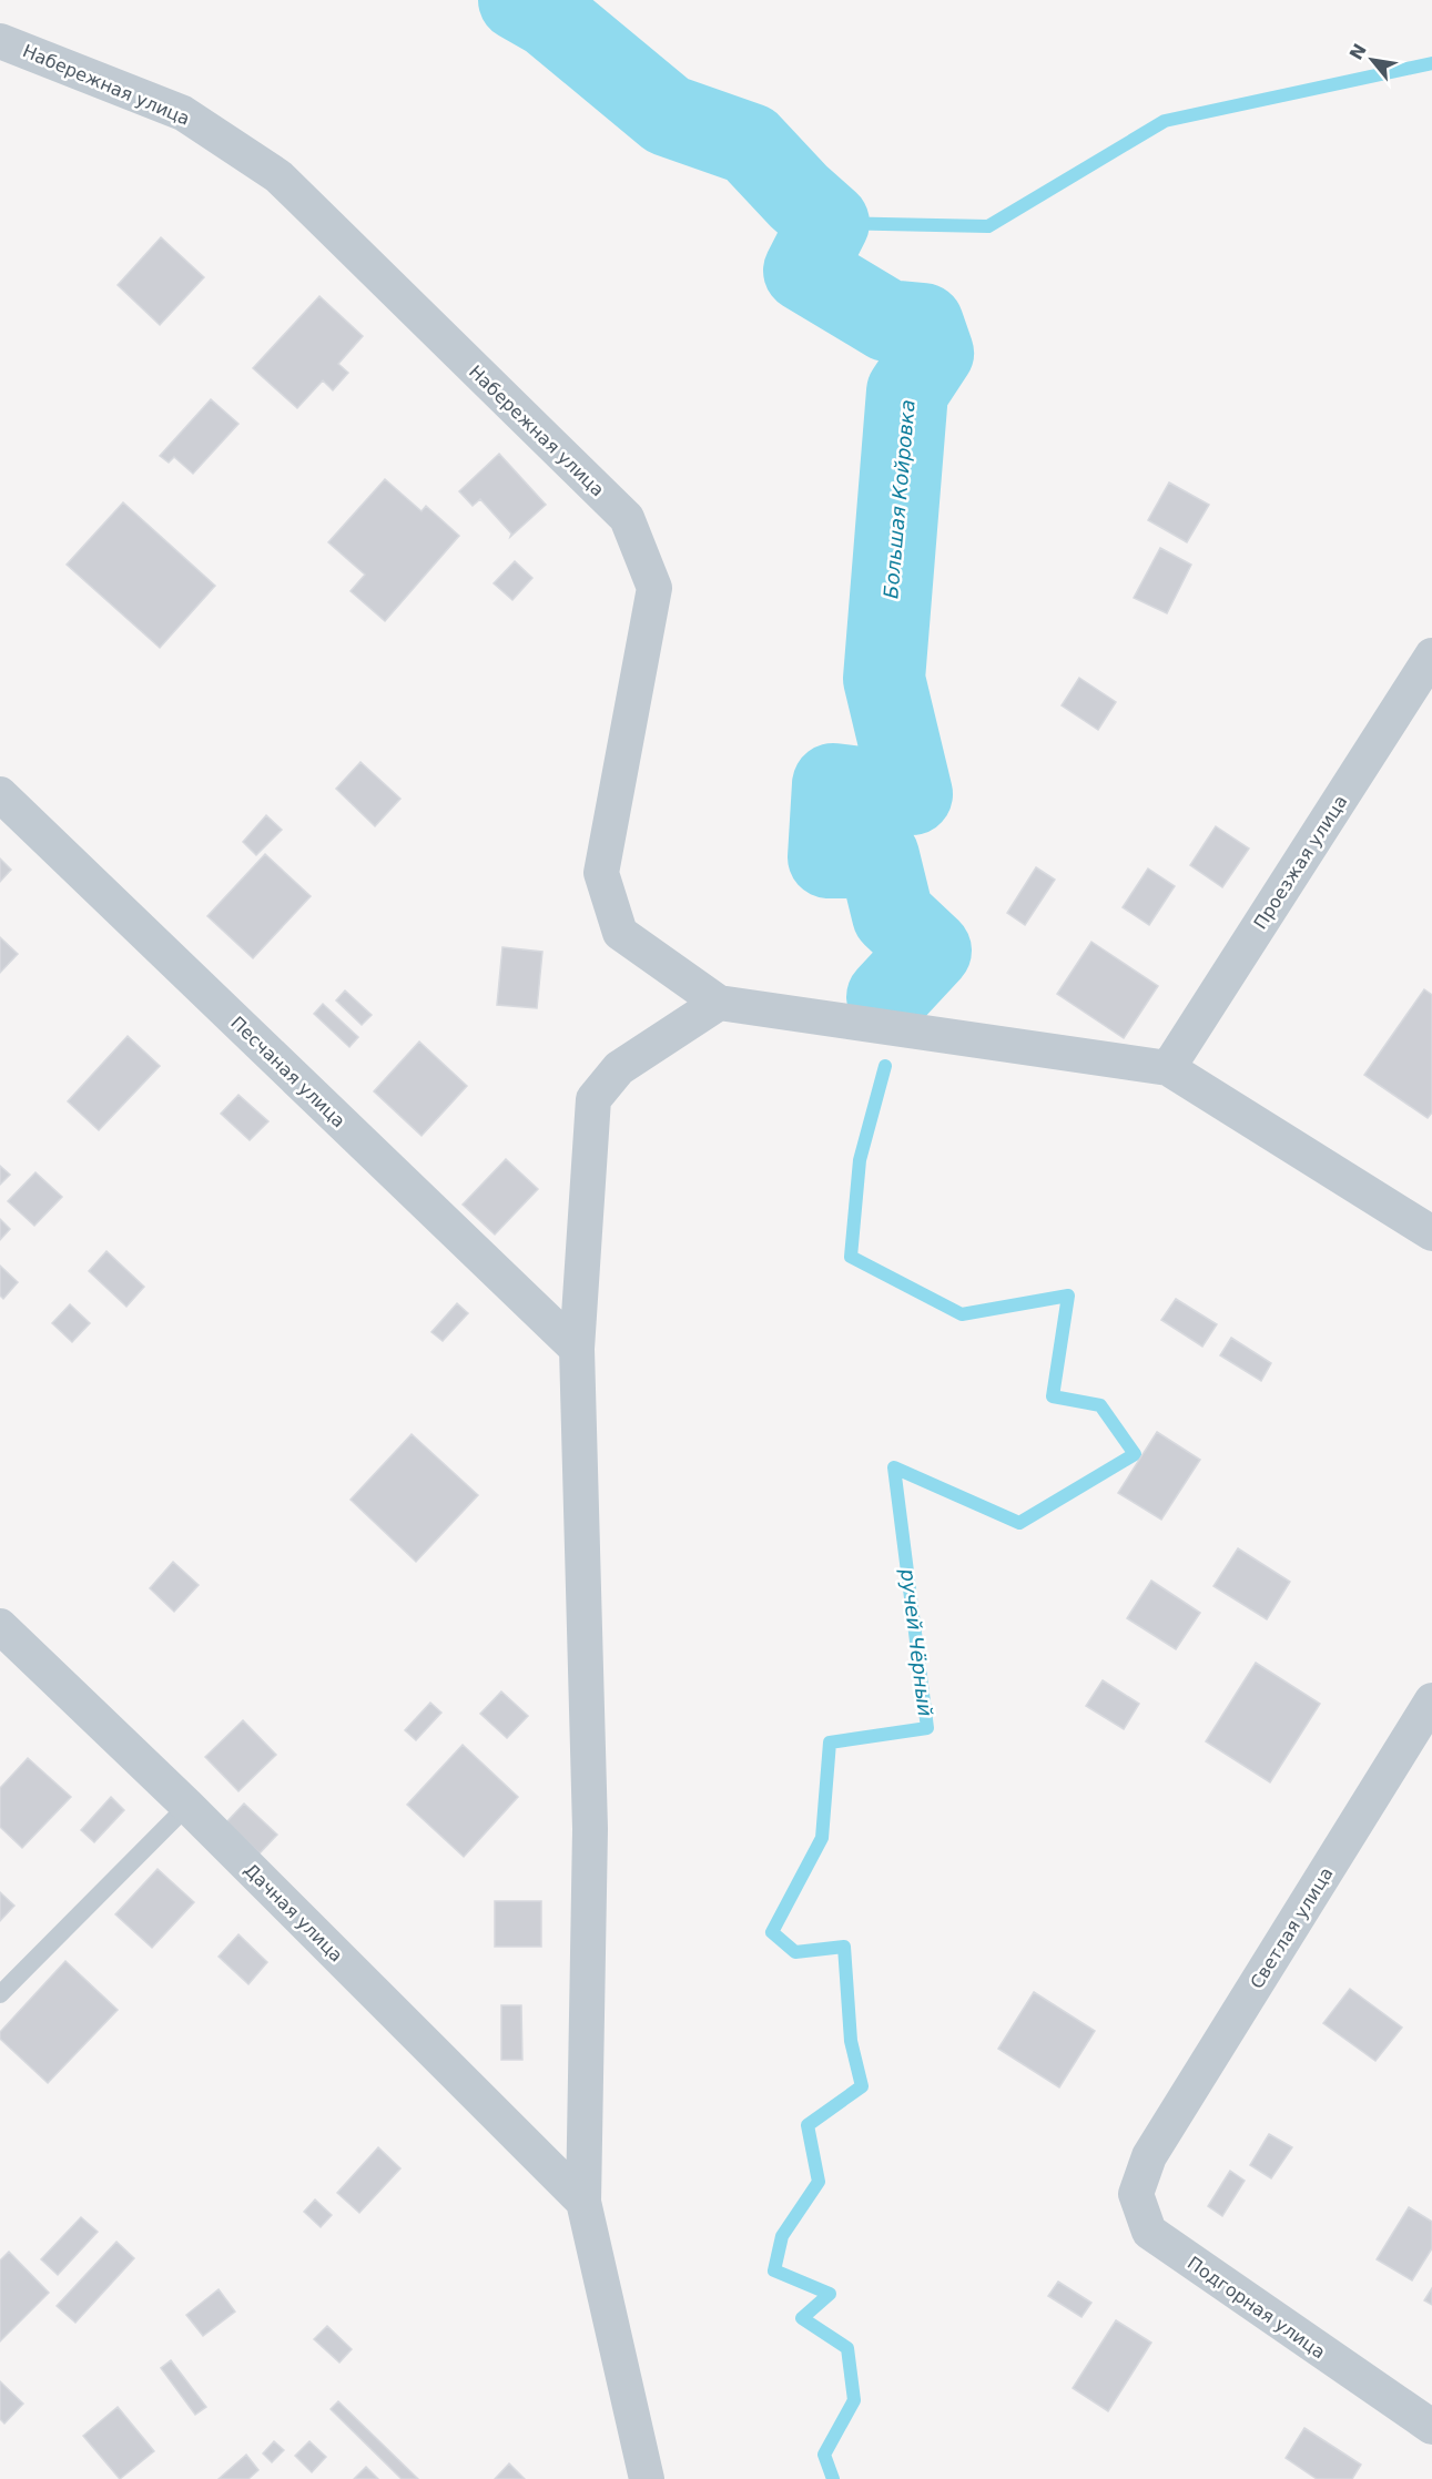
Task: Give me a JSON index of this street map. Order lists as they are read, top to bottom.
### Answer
{
  "streets": {
    "street": [
      "Набережная улица",
      "Проезжая улица",
      "Песчаная улица",
      "Дачная улица",
      "Светлая улица",
      "Подгорная улица"
    ]
  },
  "crossings": [
    ["Светлая улица", "Подгорная улица"]
  ],
  "water": ["Большая Койровка", "ручей Чёрный"],
  "north": "top left"
}
